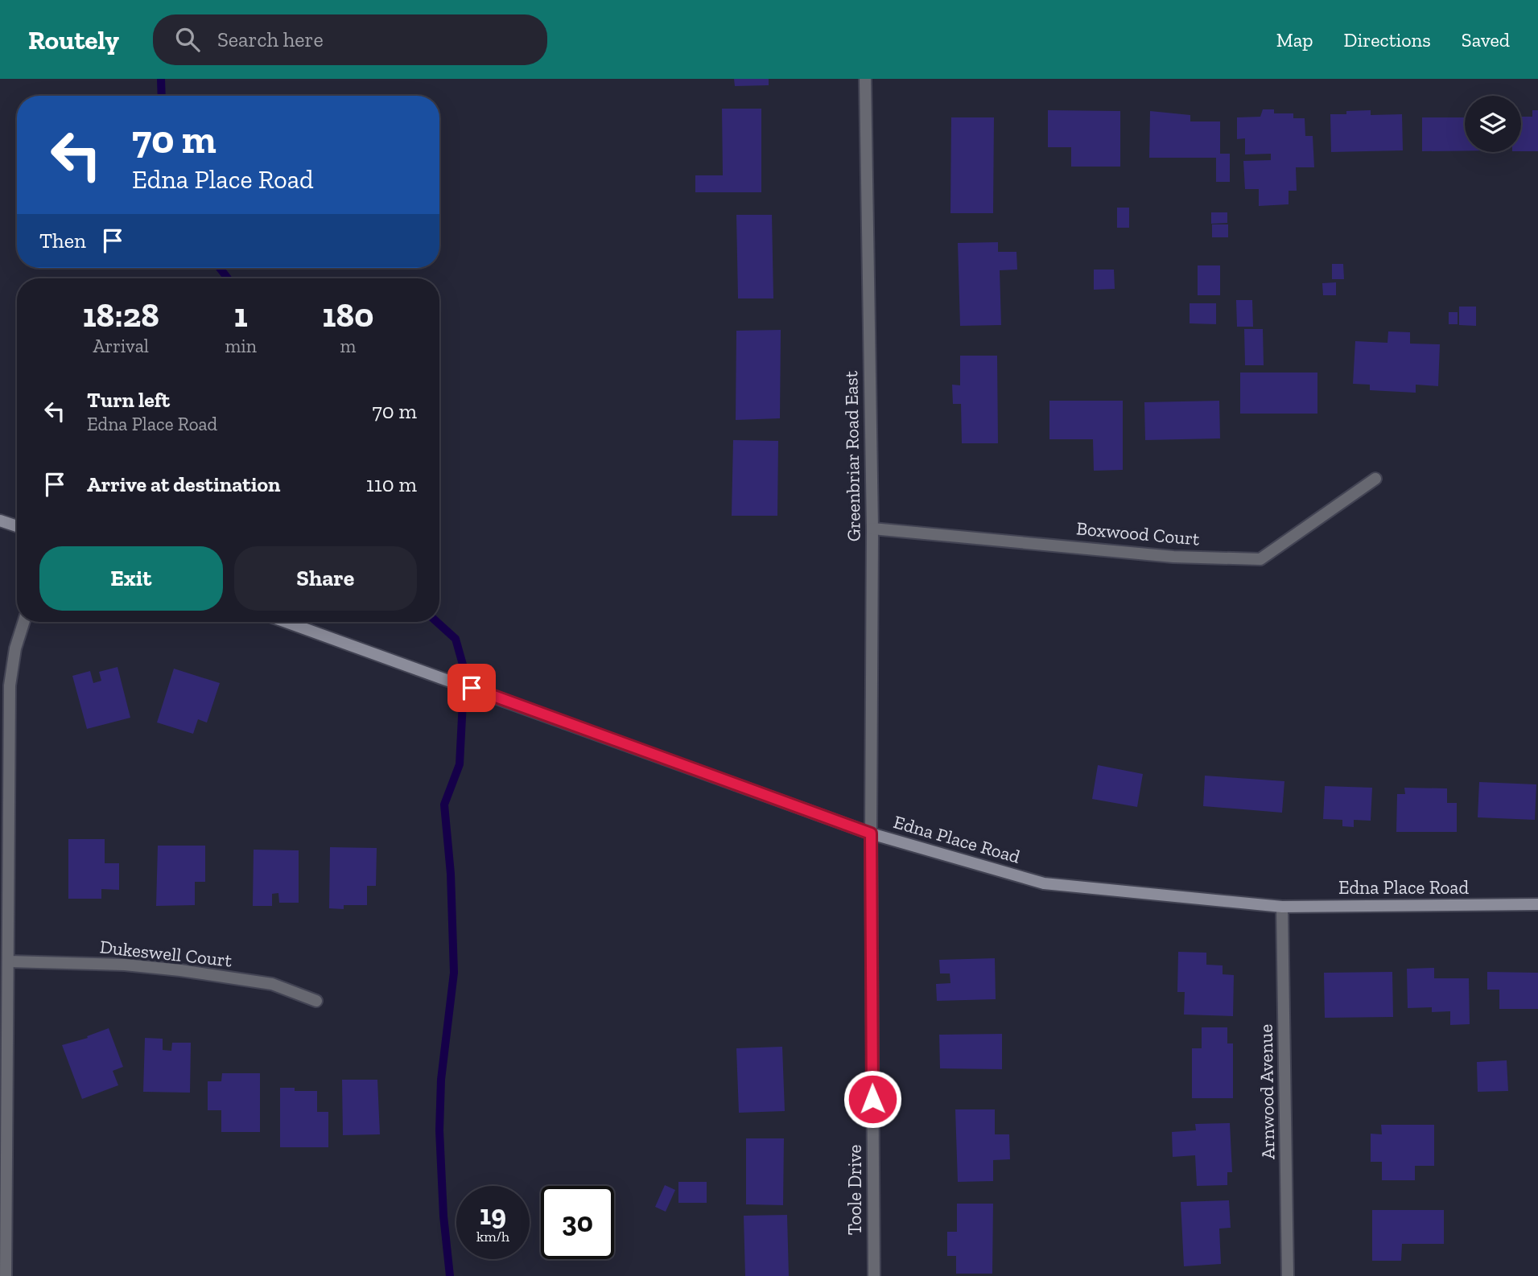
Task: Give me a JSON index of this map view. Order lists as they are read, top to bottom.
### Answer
{
  "streets": {
    "street": [
      "Greenbriar Road East",
      "Boxwood Court",
      "Edna Place Road",
      "Dukeswell Court",
      "Arnwood Avenue",
      "Toole Drive"
    ]
  },
  "crossings": [
    ["Greenbriar Road East", "Boxwood Court"],
    ["Greenbriar Road East", "Edna Place Road"],
    ["Greenbriar Road East", "Toole Drive"],
    ["Edna Place Road", "Arnwood Avenue"],
    ["Edna Place Road", "Toole Drive"]
  ],
  "page": {
    "header": "Routely",
    "search": "Search here",
    "nav": ["Map", "Directions", "Saved"],
    "turn": ["70 m", "Edna Place Road"],
    "then": "Then",
    "eta": [
      "18:28",
      "Arrival",
      "1",
      "min",
      "180",
      "m"
    ],
    "list": [
      {
        "name": "Turn left",
        "note": "Edna Place Road",
        "value": "70 m"
      },
      {
        "name": "Arrive at destination",
        "value": "110 m"
      }
    ],
    "buttons": ["Exit", "Share"],
    "speed": "19 km/h",
    "limit": "30"
  }
}
